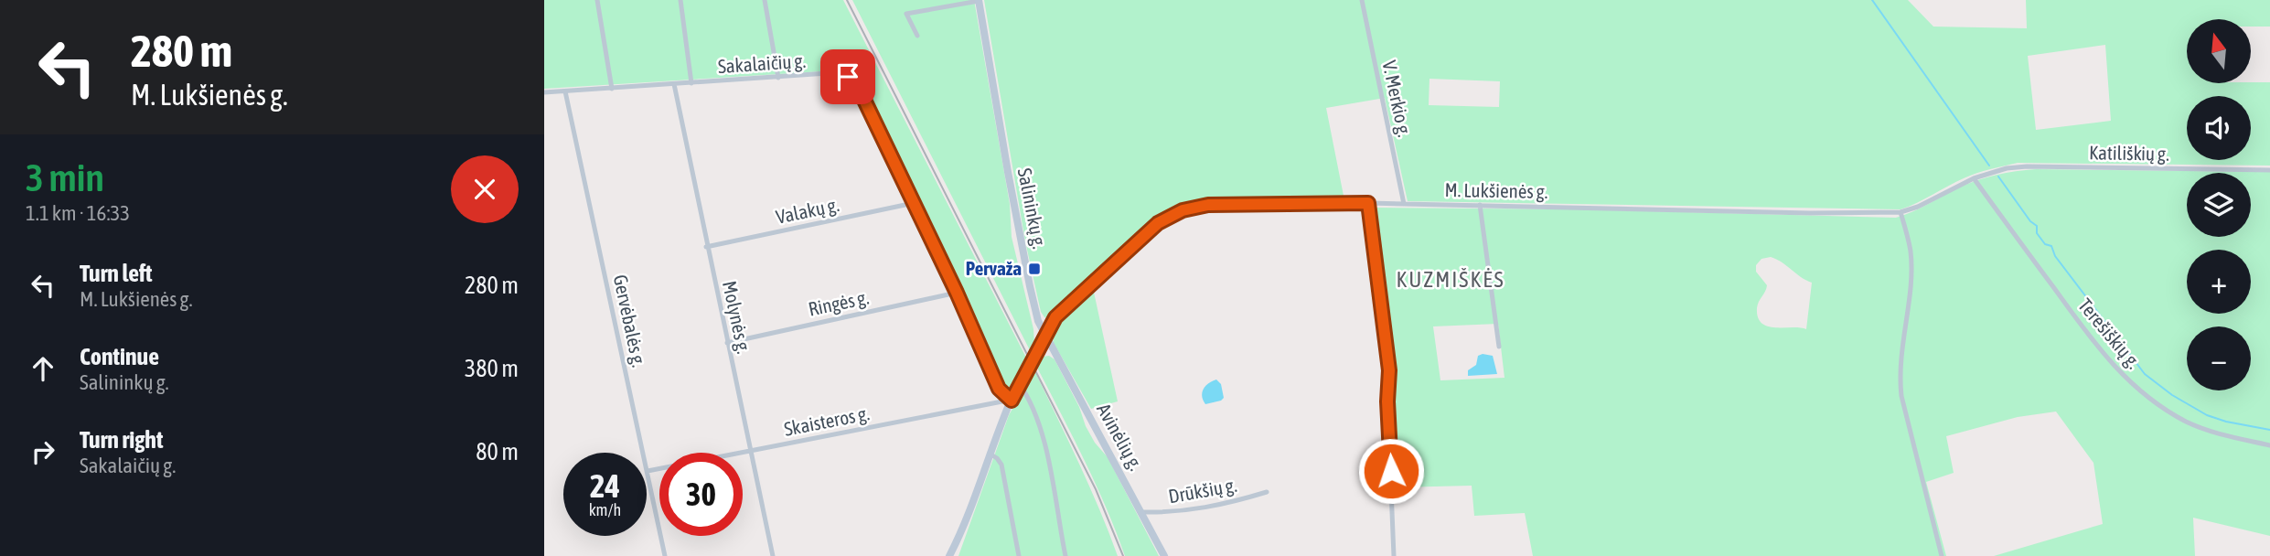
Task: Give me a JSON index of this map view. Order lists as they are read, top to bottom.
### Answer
{
  "streets": {
    "main road": ["Salininkų g.", "Avinėlių g."],
    "street": [
      "Sakalaičių g.",
      "V. Merkio g.",
      "Katiliškių g.",
      "M. Lukšienės g.",
      "Valakų g.",
      "Ringės g.",
      "Molynės g.",
      "Gervėbalės g.",
      "Terešiškių g.",
      "Skaisteros g.",
      "Drūkšių g."
    ]
  },
  "crossings": [
    ["Sakalaičių g.", "Valakų g."],
    ["Sakalaičių g.", "Ringės g."],
    ["Sakalaičių g.", "Molynės g."],
    ["Sakalaičių g.", "Gervėbalės g."],
    ["Sakalaičių g.", "Skaisteros g."],
    ["V. Merkio g.", "M. Lukšienės g."],
    ["Katiliškių g.", "M. Lukšienės g."],
    ["M. Lukšienės g.", "Salininkų g."],
    ["M. Lukšienės g.", "Terešiškių g."],
    ["M. Lukšienės g.", "Avinėlių g."],
    ["Salininkų g.", "Avinėlių g."],
    ["Valakų g.", "Molynės g."],
    ["Ringės g.", "Molynės g."],
    ["Molynės g.", "Skaisteros g."],
    ["Gervėbalės g.", "Skaisteros g."],
    ["Avinėlių g.", "Drūkšių g."]
  ],
  "districts": ["KUZMIŠKĖS"],
  "places": {
    "transit": ["Pervaža"]
  },
  "north": "top",
  "page": {
    "turn": ["280 m", "M. Lukšienės g."],
    "map_buttons": ["+", "−"],
    "heading": ["3 min", "1.1 km · 16:33"],
    "list": [
      {
        "name": "Turn left",
        "note": "M. Lukšienės g.",
        "value": "280 m"
      },
      {
        "name": "Continue",
        "note": "Salininkų g.",
        "value": "380 m"
      },
      {
        "name": "Turn right",
        "note": "Sakalaičių g.",
        "value": "80 m"
      }
    ],
    "speed": "24 km/h",
    "limit": "30"
  }
}
